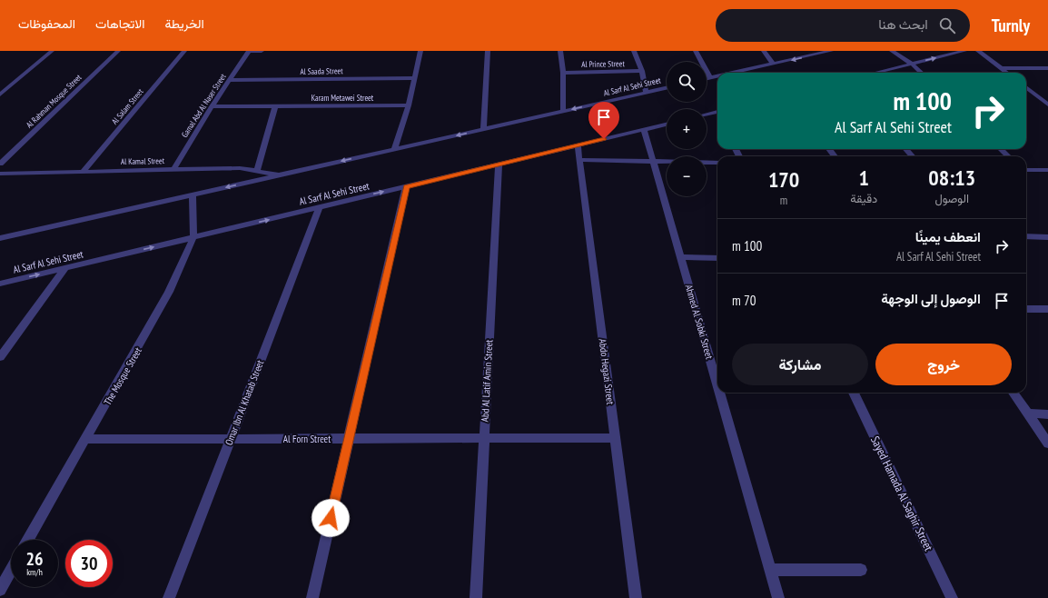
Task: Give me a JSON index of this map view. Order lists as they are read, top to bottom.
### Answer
{
  "streets": {
    "street": [
      "Al Prince Street",
      "Al Saada Street",
      "Al Sarf Al Sehi Street",
      "Karam Metawei Street",
      "Al Rahman Mosque Street",
      "Gamal Abd Al Naser Street",
      "Al Salam Street",
      "Al Kamal Street",
      "Ahmed Al Sobki Street",
      "Abdo Hegazi Street",
      "The Mosque Street",
      "Abd Al Latif Amin Street",
      "Omar Ibn Al Khatab Street",
      "Al Forn Street",
      "Sayed Hamada Al Saghir Street"
    ]
  },
  "crossings": [
    ["Al Saada Street", "Gamal Abd Al Naser Street"],
    ["Al Sarf Al Sehi Street", "Al Kamal Street"],
    ["Al Sarf Al Sehi Street", "Ahmed Al Sobki Street"],
    ["Al Sarf Al Sehi Street", "Abdo Hegazi Street"],
    ["Al Sarf Al Sehi Street", "The Mosque Street"],
    ["Al Sarf Al Sehi Street", "Abd Al Latif Amin Street"],
    ["Al Sarf Al Sehi Street", "Omar Ibn Al Khatab Street"],
    ["Karam Metawei Street", "Gamal Abd Al Naser Street"],
    ["Gamal Abd Al Naser Street", "Al Kamal Street"],
    ["Al Salam Street", "Al Kamal Street"],
    ["Abdo Hegazi Street", "Al Forn Street"],
    ["The Mosque Street", "Al Forn Street"],
    ["Abd Al Latif Amin Street", "Al Forn Street"],
    ["Omar Ibn Al Khatab Street", "Al Forn Street"]
  ],
  "page": {
    "header": "Turnly",
    "search": "ابحث هنا",
    "nav": ["الخريطة", "الاتجاهات", "المحفوظات"],
    "map_buttons": ["+", "−"],
    "turn": ["100 m", "Al Sarf Al Sehi Street"],
    "eta": [
      "08:13",
      "الوصول",
      "1",
      "دقيقة",
      "170",
      "m"
    ],
    "list": [
      {
        "name": "انعطف يمينًا",
        "note": "Al Sarf Al Sehi Street",
        "value": "100 m"
      },
      {
        "name": "الوصول إلى الوجهة",
        "value": "70 m"
      }
    ],
    "buttons": ["خروج", "مشاركة"],
    "speed": "26 km/h",
    "limit": "30"
  }
}
